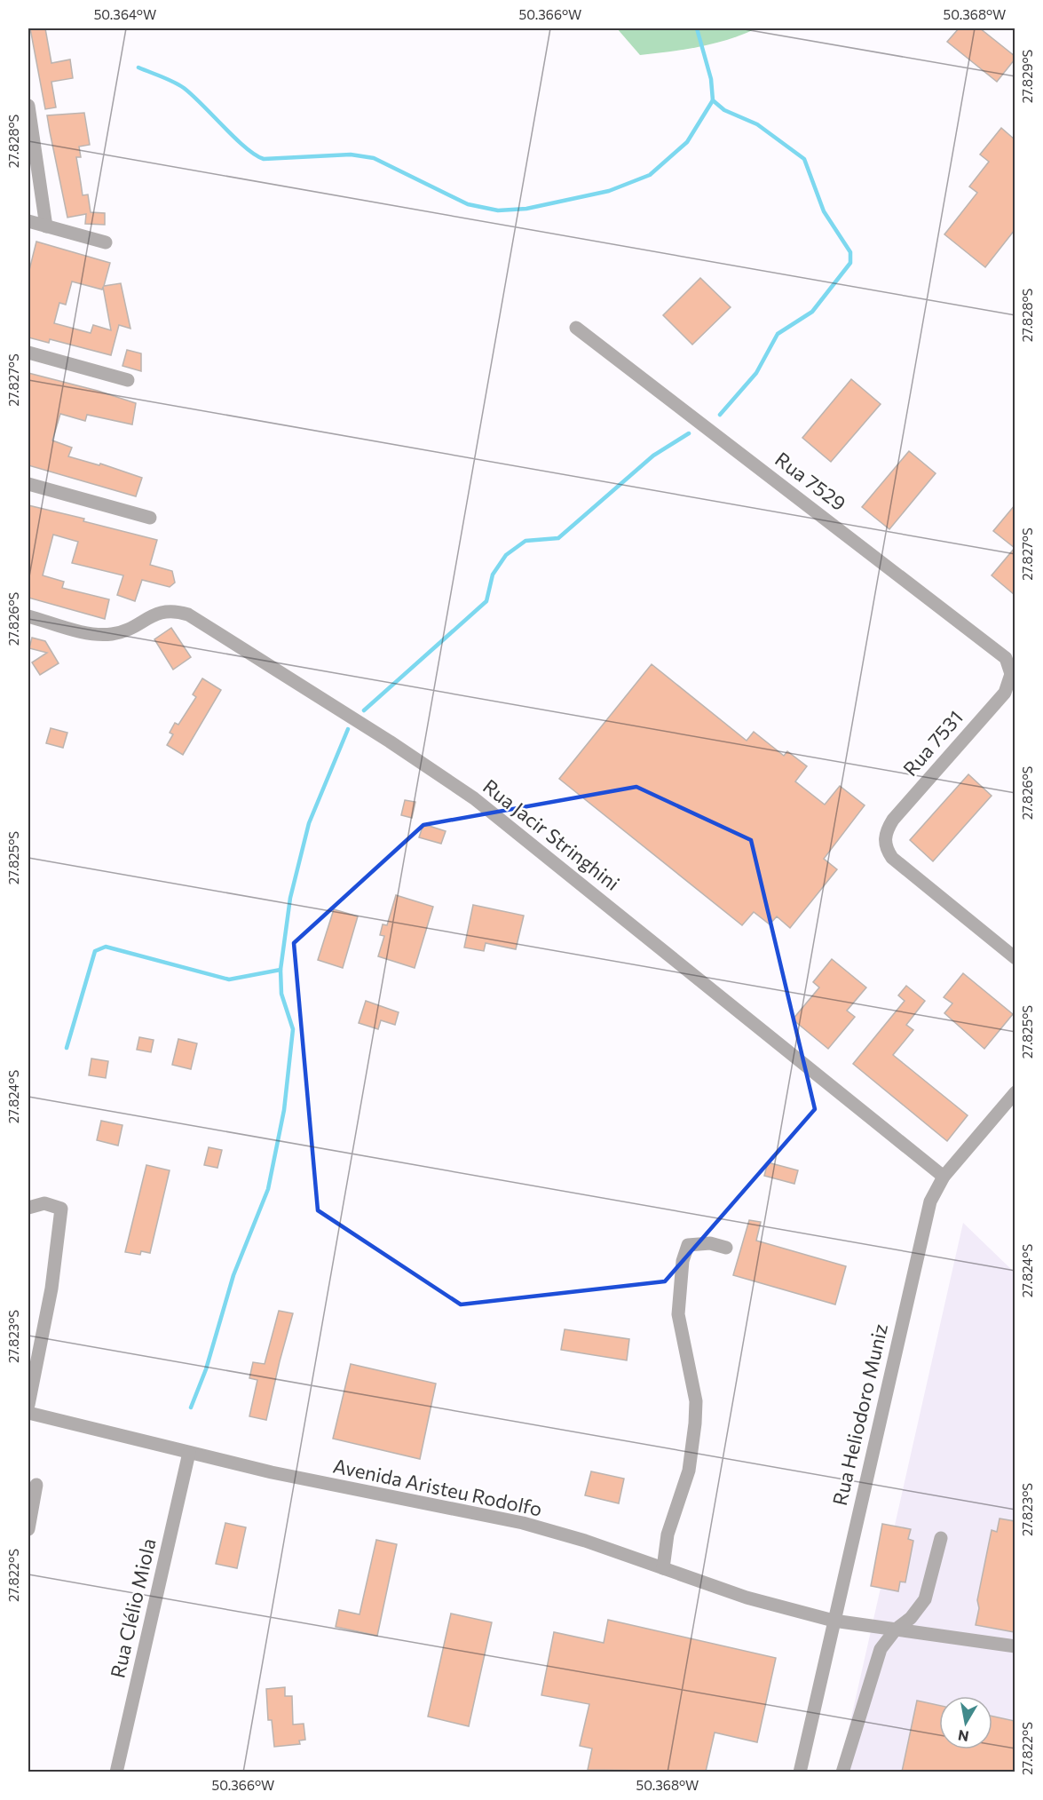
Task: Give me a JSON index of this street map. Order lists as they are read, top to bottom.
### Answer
{
  "streets": {
    "street": [
      "Rua 7529",
      "Rua 7531",
      "Rua Jacir Stringhini",
      "Rua Heliodoro Muniz",
      "Avenida Aristeu Rodolfo",
      "Rua Clélio Miola"
    ]
  },
  "crossings": [
    ["Rua 7529", "Rua 7531"],
    ["Rua Jacir Stringhini", "Rua Heliodoro Muniz"],
    ["Rua Heliodoro Muniz", "Avenida Aristeu Rodolfo"],
    ["Avenida Aristeu Rodolfo", "Rua Clélio Miola"]
  ],
  "north": "bottom",
  "coordinates": [
    "50.364°W",
    "50.366°W",
    "50.368°W",
    "27.829°S",
    "27.828°S",
    "27.827°S",
    "27.826°S",
    "27.825°S",
    "27.824°S",
    "27.823°S",
    "27.822°S"
  ]
}
